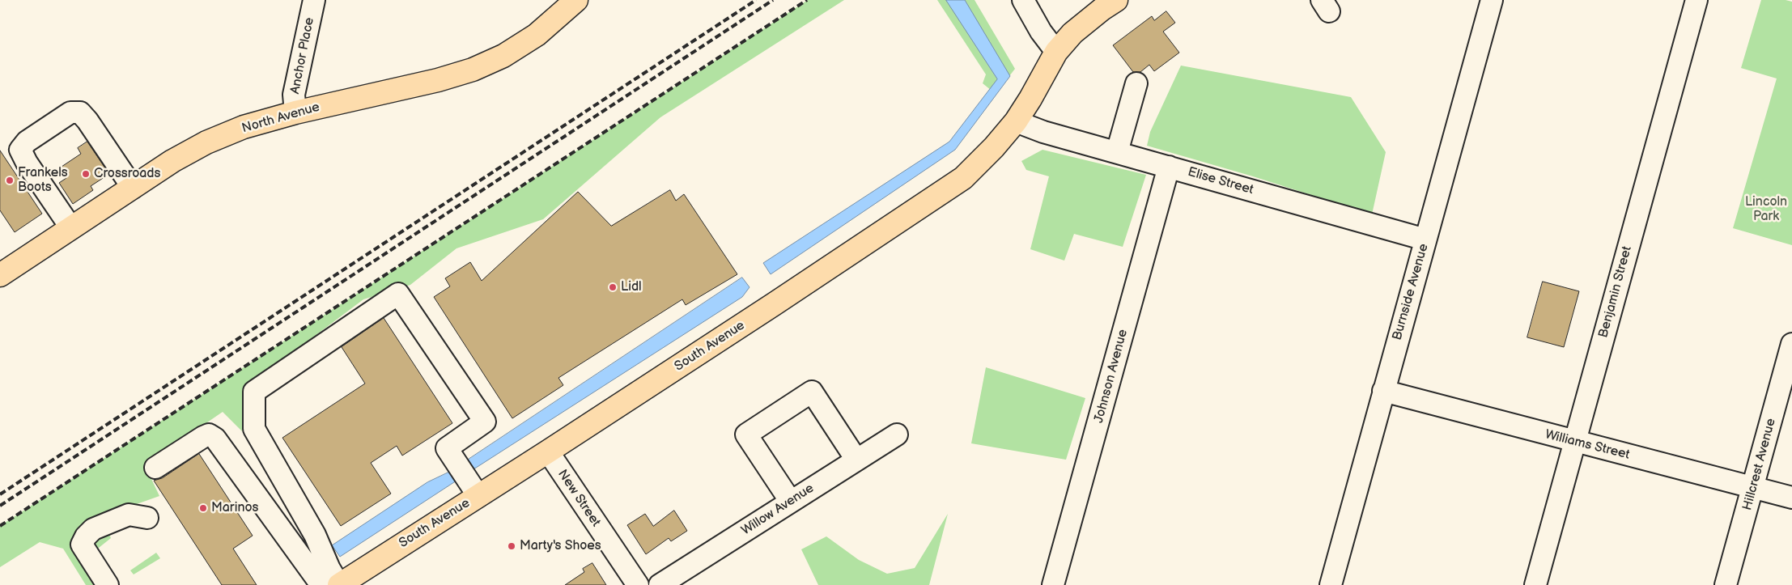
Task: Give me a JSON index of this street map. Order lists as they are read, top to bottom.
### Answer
{
  "streets": {
    "main road": ["North Avenue", "South Avenue"],
    "street": [
      "Anchor Place",
      "Elise Street",
      "Burnside Avenue",
      "Benjamin Street",
      "Johnson Avenue",
      "Williams Street",
      "Hillcrest Avenue",
      "New Street",
      "Willow Avenue"
    ]
  },
  "crossings": [
    ["Anchor Place", "North Avenue"],
    ["Elise Street", "Burnside Avenue"],
    ["Elise Street", "South Avenue"],
    ["Elise Street", "Johnson Avenue"],
    ["Burnside Avenue", "Williams Street"],
    ["Benjamin Street", "Williams Street"],
    ["South Avenue", "New Street"],
    ["Williams Street", "Hillcrest Avenue"]
  ],
  "parks": ["Lincoln Park"],
  "places": [
    "Crossroads",
    "Frankels Boots",
    "Lidl",
    "Marinos",
    "Marty's Shoes"
  ]
}
